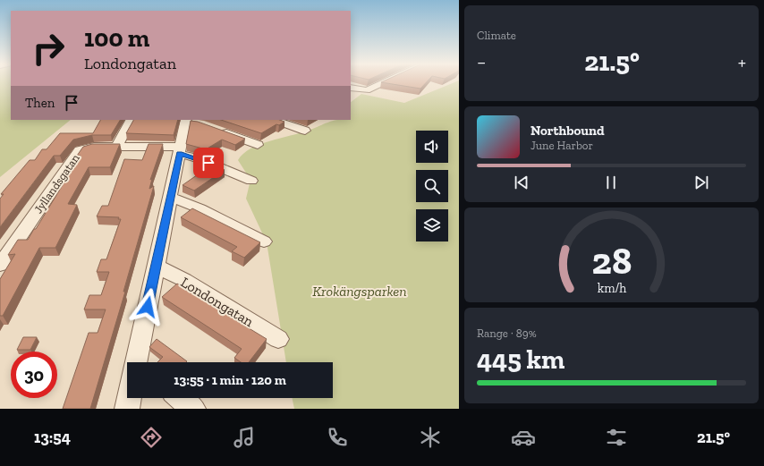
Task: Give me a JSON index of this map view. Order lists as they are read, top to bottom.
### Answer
{
  "streets": {
    "street": ["Jyllandsgatan", "Londongatan"]
  },
  "parks": ["Krokängsparken"],
  "page": {
    "tile": [
      "Climate",
      ["Range · 89%", "445 km"]
    ],
    "turn": ["100 m", "Londongatan"],
    "heat": ["−", "21.5°", "+"],
    "then": "Then",
    "song": ["Northbound", "June Harbor"],
    "limit": "30",
    "trip": "13:55 · 1 min · 120 m",
    "tabs": ["13:54", "21.5°"],
    "gauge": ["28", "km/h"]
  }
}
